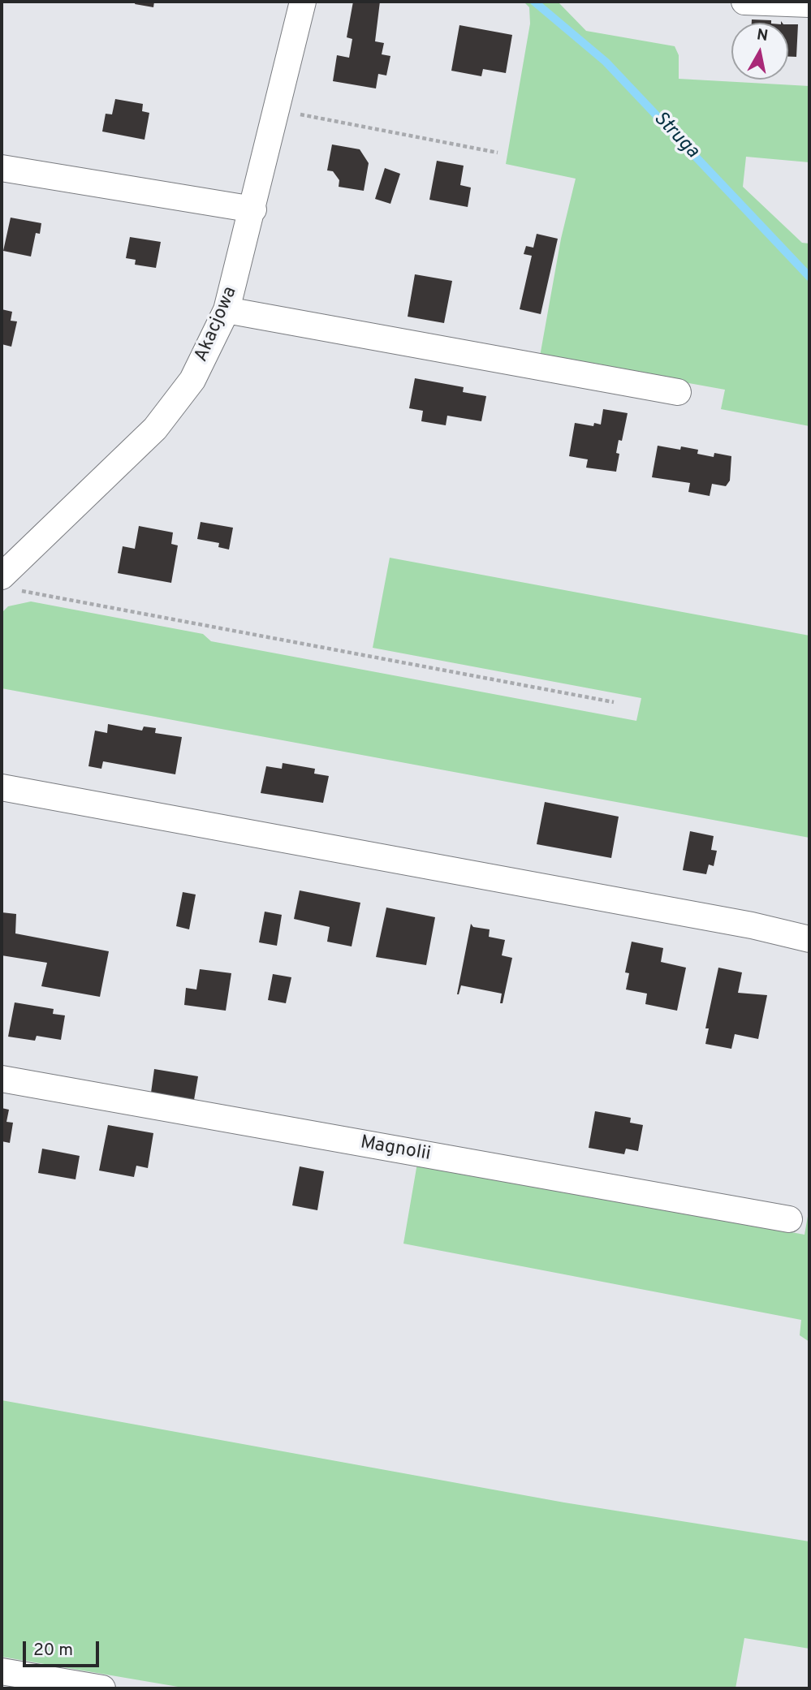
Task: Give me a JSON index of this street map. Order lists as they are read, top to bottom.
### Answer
{
  "streets": {
    "street": ["Akacjowa", "Magnolii"]
  },
  "water": ["Struga"],
  "scale_bar": "20 m",
  "north": "top"
}
